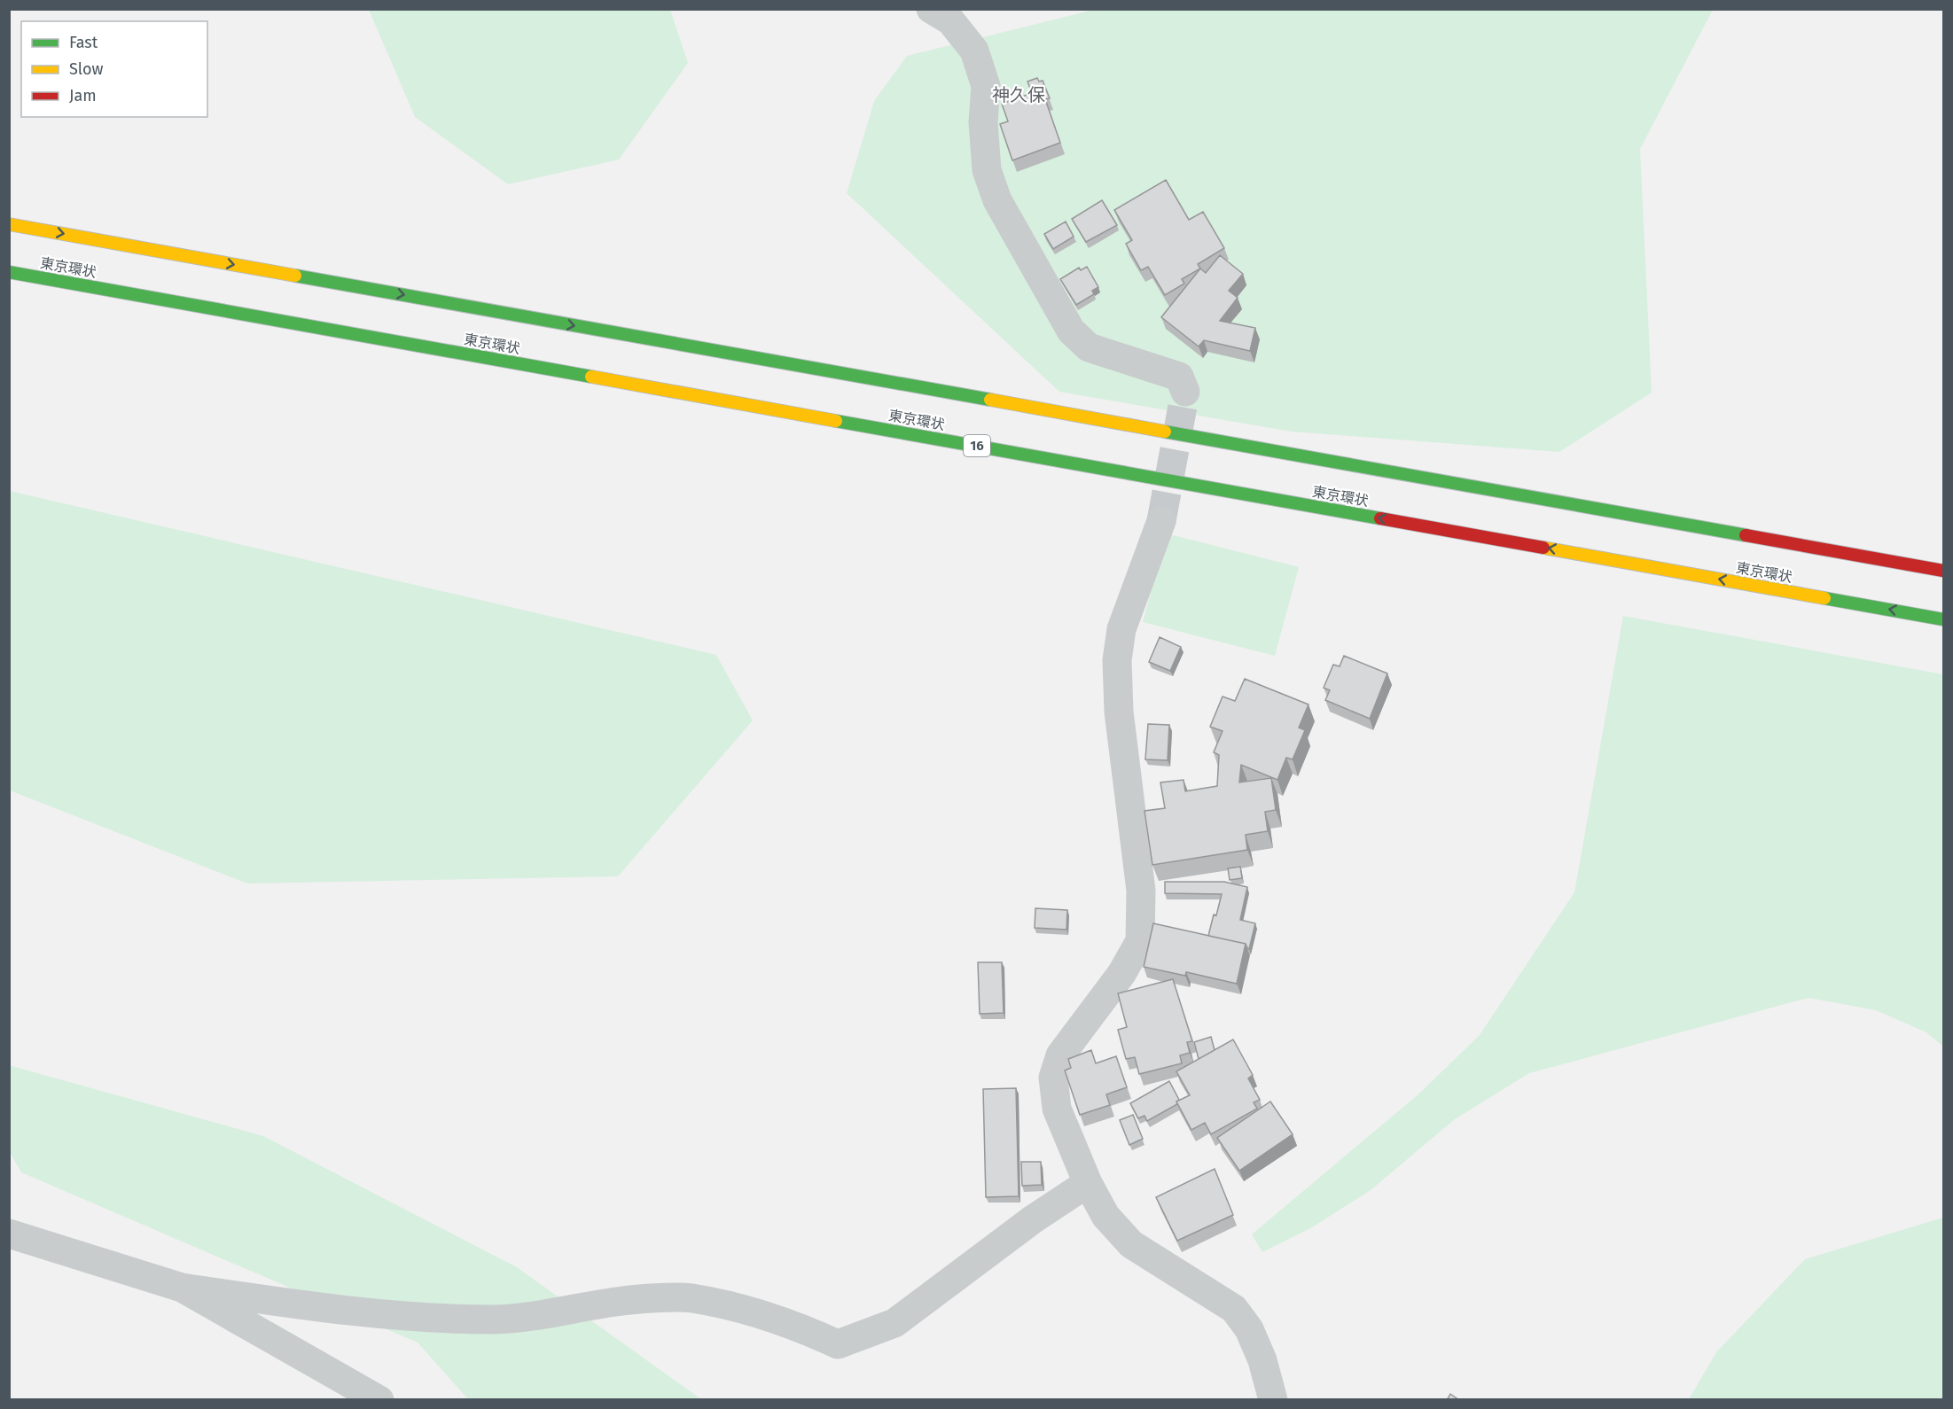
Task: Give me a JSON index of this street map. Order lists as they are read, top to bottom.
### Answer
{
  "streets": {
    "highway": ["東京環状", "16"]
  },
  "districts": ["神久保"],
  "legend": ["Fast", "Slow", "Jam"]
}
